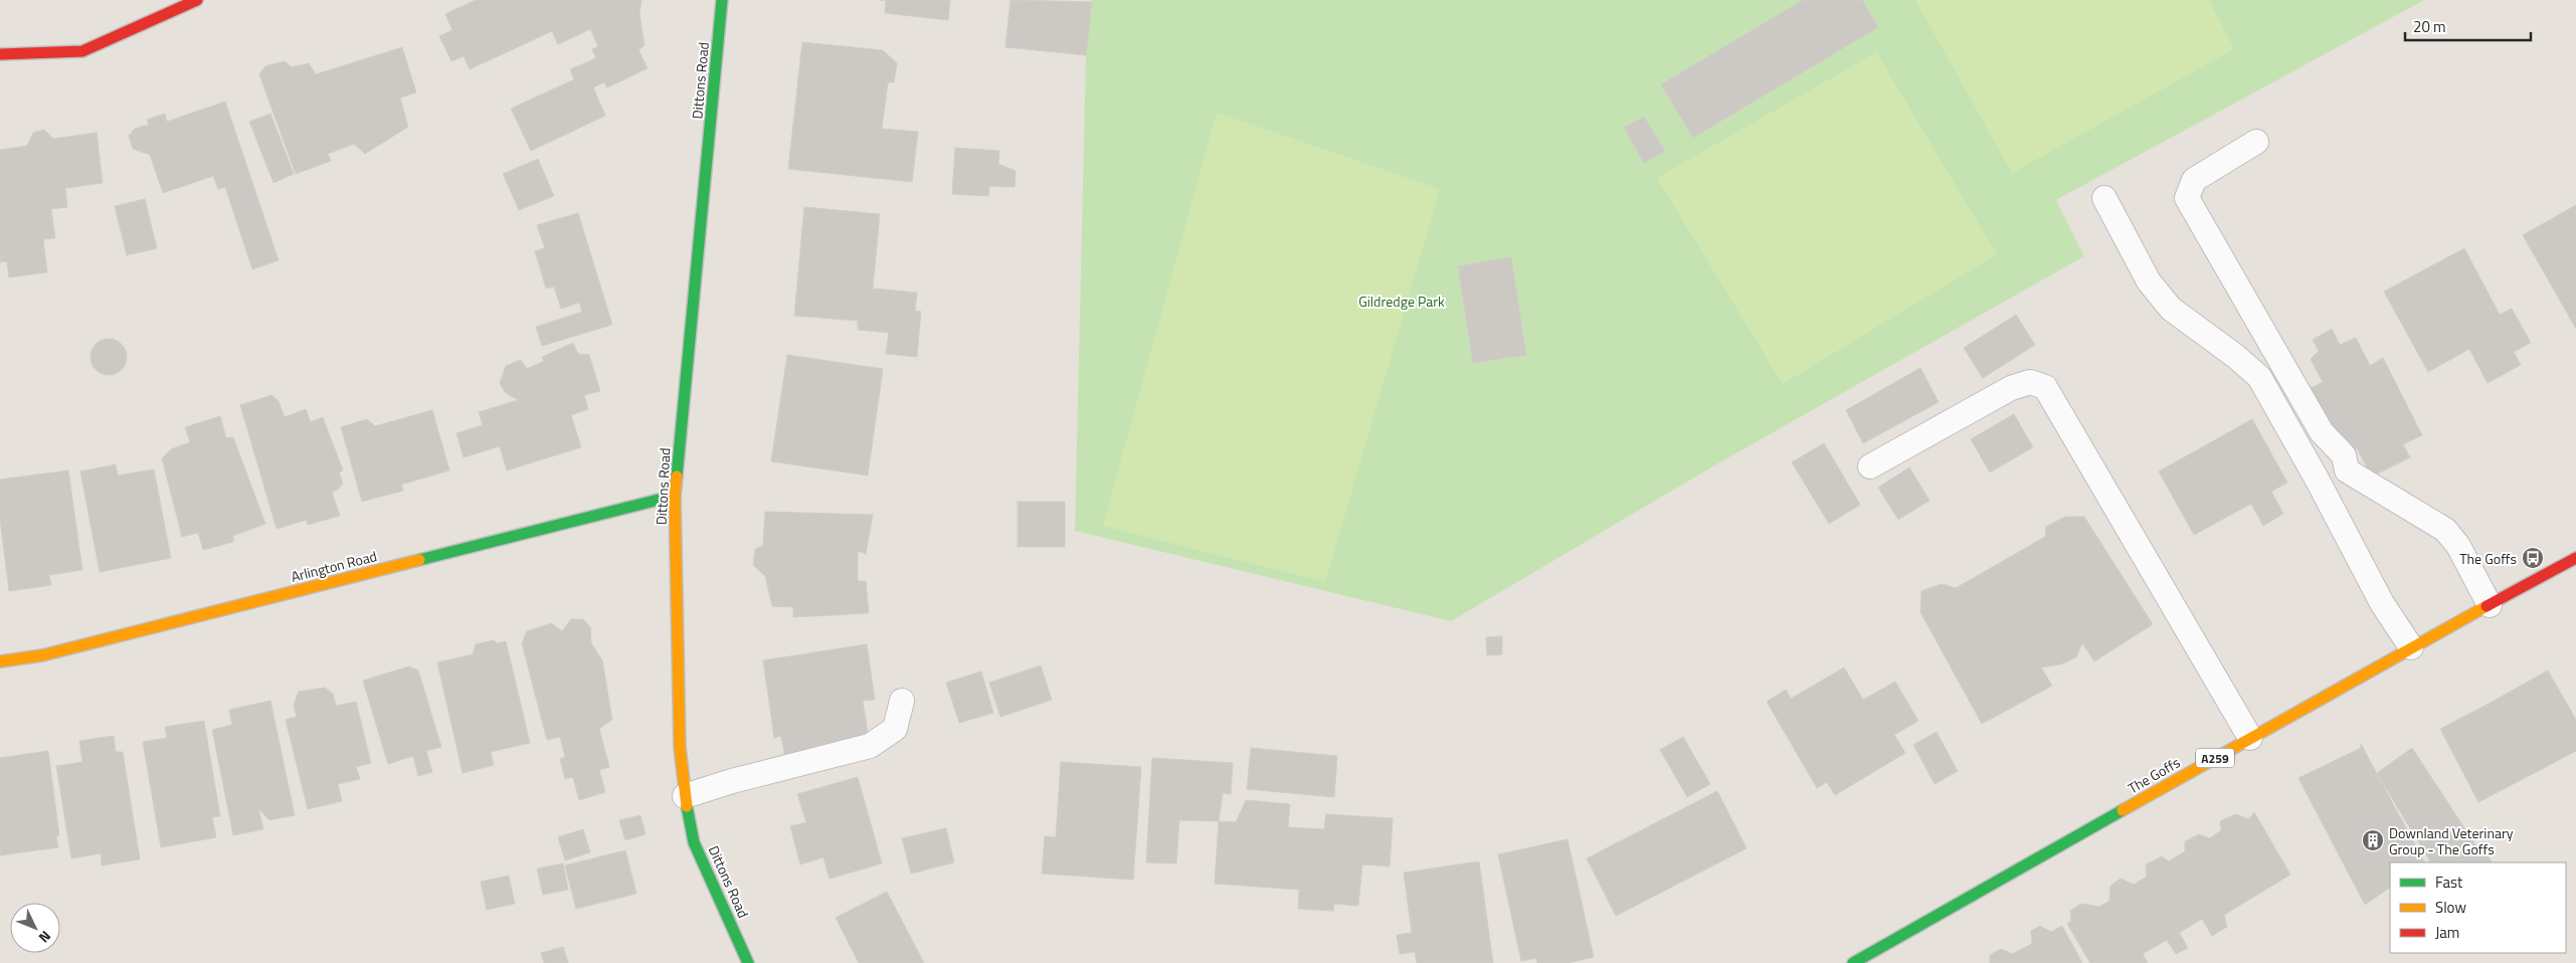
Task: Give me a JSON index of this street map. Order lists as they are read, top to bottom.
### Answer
{
  "streets": {
    "street": [
      "Dittons Road",
      "Arlington Road",
      "A259",
      "The Goffs"
    ]
  },
  "crossings": [
    ["Dittons Road", "Arlington Road"]
  ],
  "parks": ["Gildredge Park"],
  "places": {
    "bus stop": ["The Goffs"],
    "building": ["Downland Veterinary Group - The Goffs"]
  },
  "legend": ["Fast", "Slow", "Jam"],
  "scale_bar": "20 m",
  "north": "bottom right"
}
